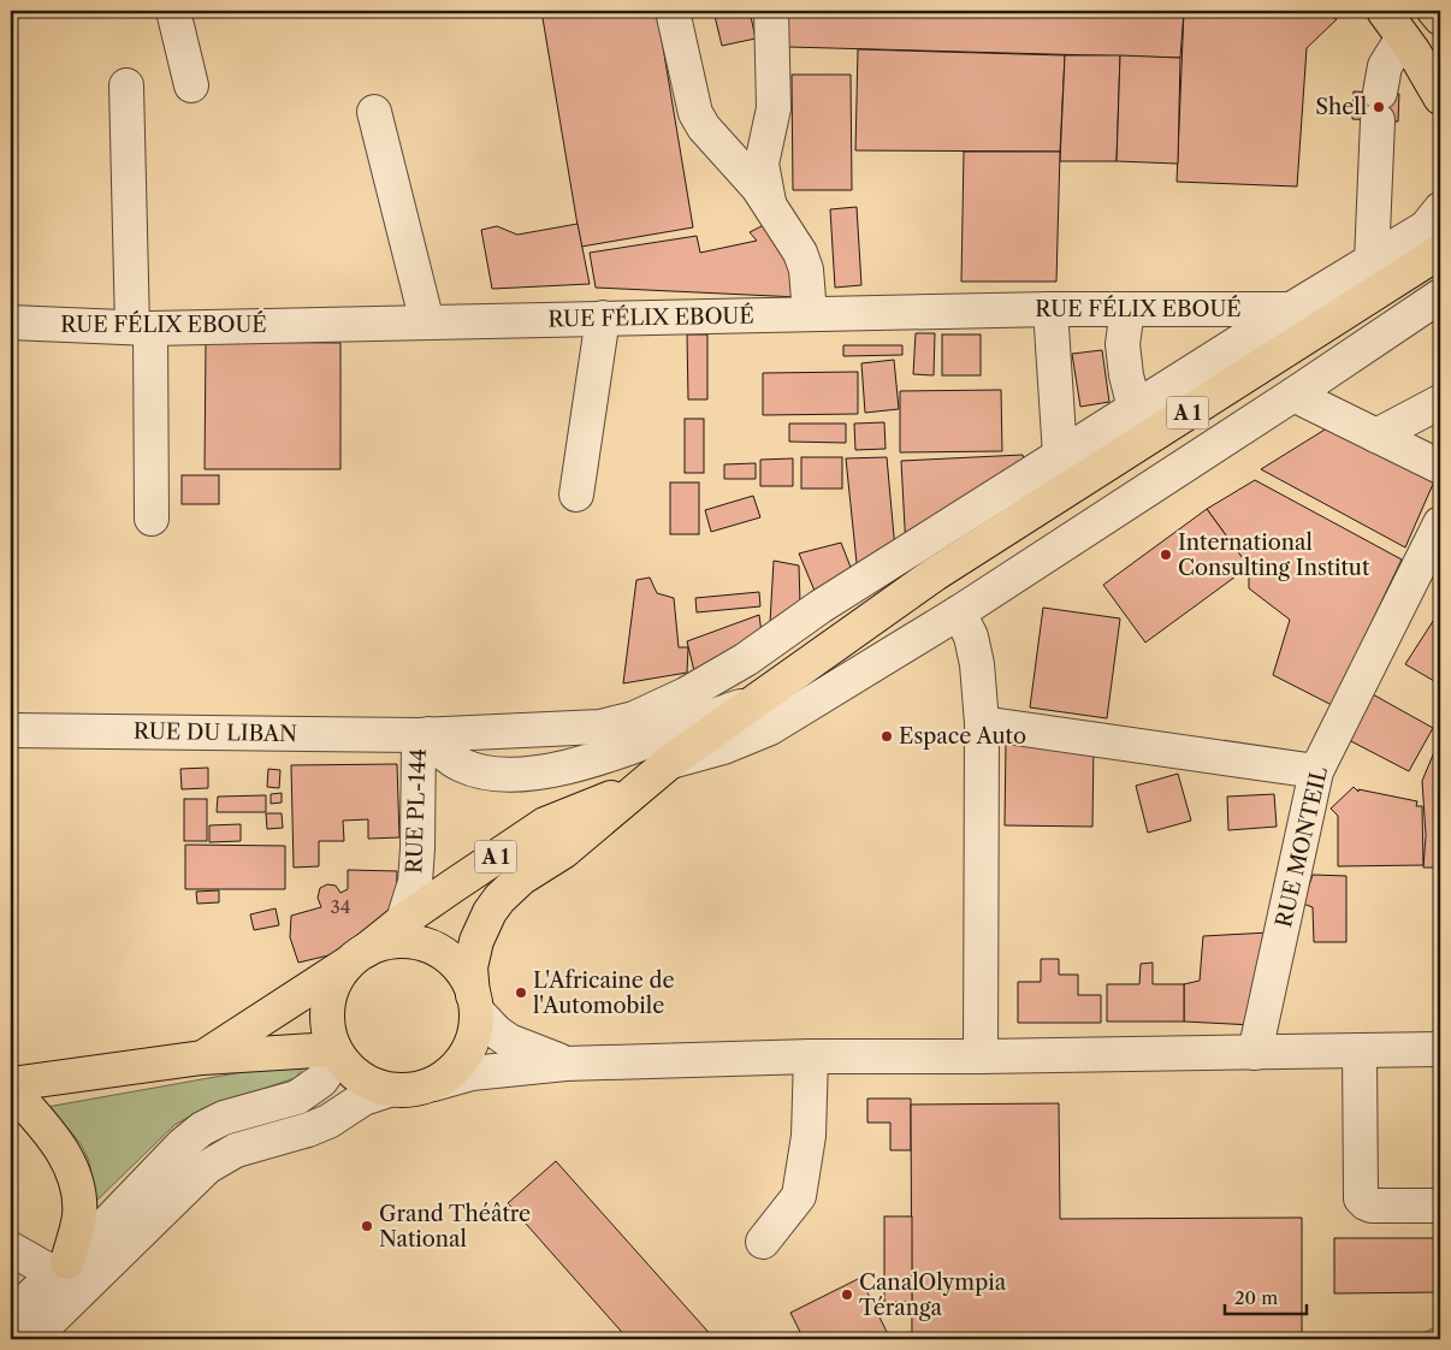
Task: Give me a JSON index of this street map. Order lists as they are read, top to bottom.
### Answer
{
  "streets": {
    "main road": ["A 1"],
    "street": [
      "RUE FÉLIX EBOUÉ",
      "RUE DU LIBAN",
      "RUE PL-144",
      "RUE MONTEIL"
    ]
  },
  "crossings": [
    ["RUE FÉLIX EBOUÉ", "RUE DU LIBAN"],
    ["A 1", "RUE PL-144"],
    ["RUE DU LIBAN", "RUE PL-144"]
  ],
  "places": [
    "Shell",
    "International Consulting Institut",
    "Espace Auto",
    "L'Africaine de l'Automobile",
    "Grand Théâtre National",
    "CanalOlympia Téranga"
  ],
  "house_numbers": ["34"],
  "scale_bar": "20 m"
}
